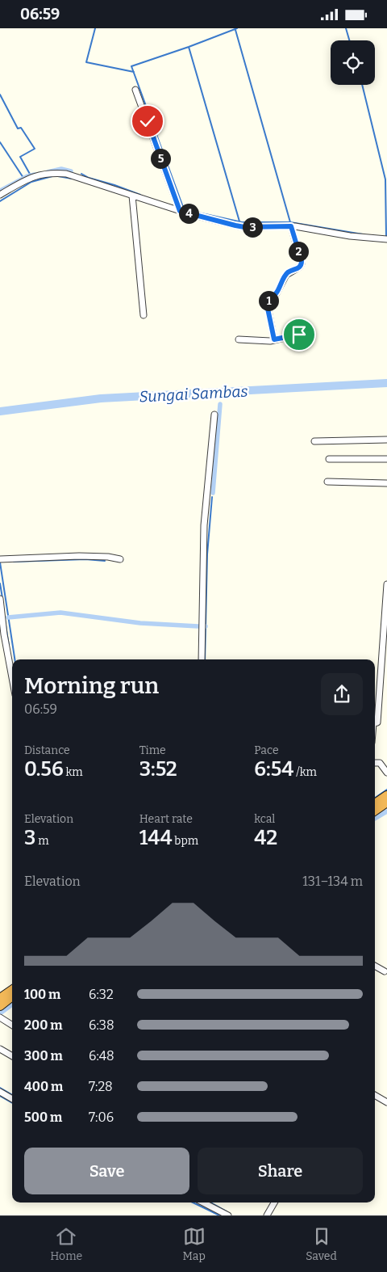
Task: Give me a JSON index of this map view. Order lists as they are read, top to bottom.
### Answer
{
  "water": ["Sungai Sambas"],
  "page": {
    "status": "06:59",
    "pins": [
      "5",
      "4",
      "3",
      "2",
      "1"
    ],
    "heading": ["Morning run", "06:59"],
    "stats": [
      ["Distance", "0.56 km"],
      ["Time", "3:52"],
      ["Pace", "6:54 /km"],
      ["Elevation", "3 m"],
      ["Heart rate", "144 bpm"],
      ["kcal", "42"]
    ],
    "chart": ["Elevation", "131–134 m"],
    "list": [
      {
        "name": "100 m",
        "note": "6:32"
      },
      {
        "name": "200 m",
        "note": "6:38"
      },
      {
        "name": "300 m",
        "note": "6:48"
      },
      {
        "name": "400 m",
        "note": "7:28"
      },
      {
        "name": "500 m",
        "note": "7:06"
      }
    ],
    "buttons": ["Save", "Share"],
    "tabs": ["Home", "Map", "Saved"]
  }
}
